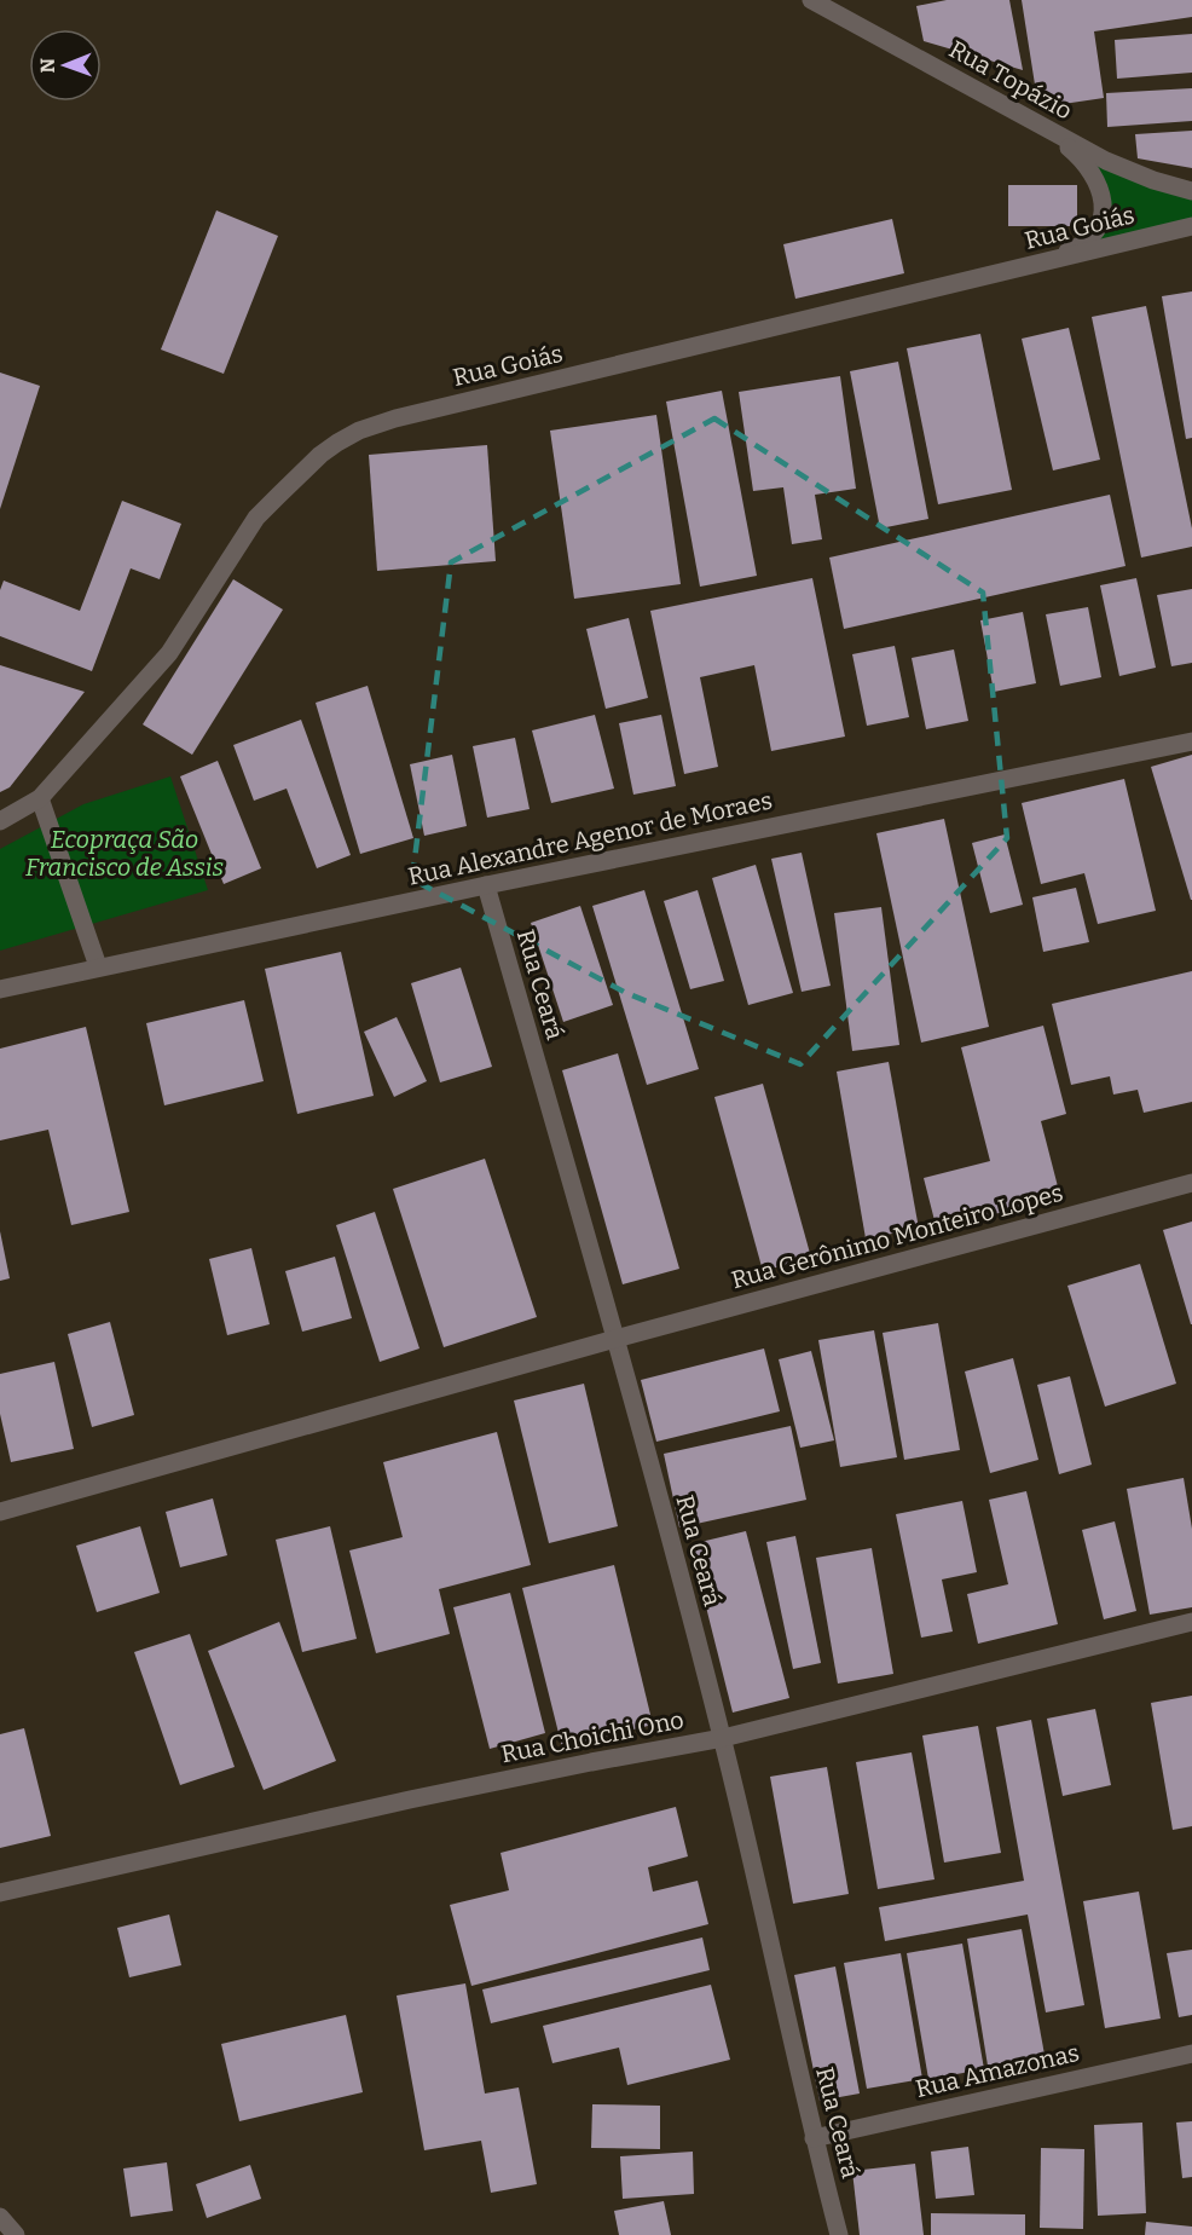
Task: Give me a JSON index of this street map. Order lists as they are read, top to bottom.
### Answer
{
  "streets": {
    "street": [
      "Rua Topázio",
      "Rua Goiás",
      "Rua Alexandre Agenor de Moraes",
      "Rua Ceará",
      "Rua Gerônimo Monteiro Lopes",
      "Rua Choichi Ono",
      "Rua Amazonas"
    ]
  },
  "crossings": [
    ["Rua Alexandre Agenor de Moraes", "Rua Ceará"],
    ["Rua Ceará", "Rua Gerônimo Monteiro Lopes"],
    ["Rua Ceará", "Rua Choichi Ono"],
    ["Rua Ceará", "Rua Amazonas"]
  ],
  "parks": ["Ecopraça São Francisco de Assis"],
  "north": "left"
}
